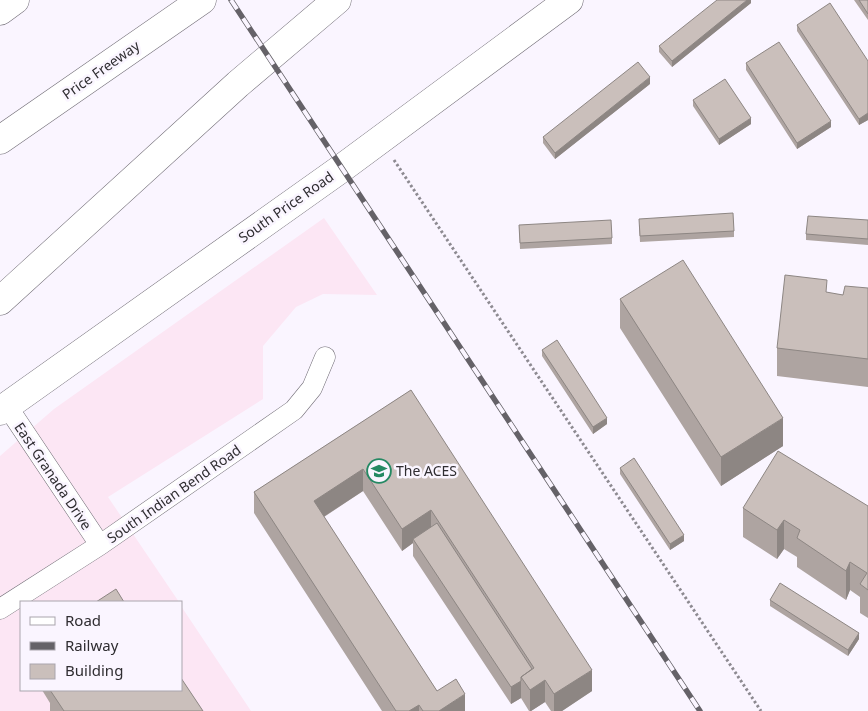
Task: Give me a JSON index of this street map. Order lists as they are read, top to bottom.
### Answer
{
  "streets": {
    "main road": ["Price Freeway", "South Price Road"],
    "street": ["East Granada Drive", "South Indian Bend Road"]
  },
  "crossings": [
    ["South Price Road", "East Granada Drive"],
    ["East Granada Drive", "South Indian Bend Road"]
  ],
  "places": {
    "school or university": ["The ACES"]
  },
  "legend": ["Road", "Railway", "Building"]
}
